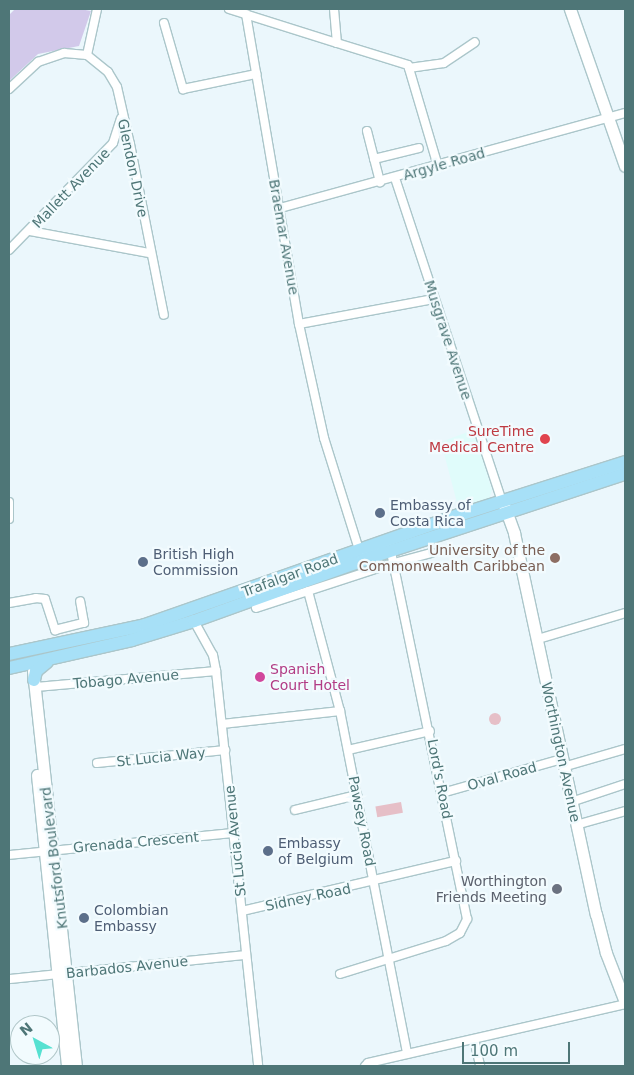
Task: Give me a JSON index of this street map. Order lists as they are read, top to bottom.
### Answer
{
  "streets": {
    "main road": ["Trafalgar Road", "Worthington Avenue", "Knutsford Boulevard"],
    "street": [
      "Argyle Road",
      "Glendon Drive",
      "Mallett Avenue",
      "Braemar Avenue",
      "Musgrave Avenue",
      "Tobago Avenue",
      "St Lucia Way",
      "Oval Road",
      "Lord's Road",
      "Pawsey Road",
      "St Lucia Avenue",
      "Grenada Crescent",
      "Sidney Road",
      "Barbados Avenue"
    ]
  },
  "crossings": [
    ["Argyle Road", "Braemar Avenue"],
    ["Argyle Road", "Musgrave Avenue"],
    ["Glendon Drive", "Mallett Avenue"],
    ["Braemar Avenue", "Trafalgar Road"],
    ["Musgrave Avenue", "Trafalgar Road"],
    ["Musgrave Avenue", "Worthington Avenue"],
    ["Trafalgar Road", "Worthington Avenue"],
    ["Trafalgar Road", "Lord's Road"],
    ["Trafalgar Road", "St Lucia Avenue"],
    ["Trafalgar Road", "Knutsford Boulevard"],
    ["Tobago Avenue", "St Lucia Avenue"],
    ["Tobago Avenue", "Knutsford Boulevard"],
    ["Worthington Avenue", "Oval Road"],
    ["St Lucia Way", "St Lucia Avenue"],
    ["Oval Road", "Lord's Road"],
    ["Lord's Road", "Pawsey Road"],
    ["Lord's Road", "Sidney Road"],
    ["Pawsey Road", "Sidney Road"],
    ["St Lucia Avenue", "Grenada Crescent"],
    ["St Lucia Avenue", "Sidney Road"],
    ["St Lucia Avenue", "Barbados Avenue"],
    ["Grenada Crescent", "Knutsford Boulevard"],
    ["Knutsford Boulevard", "Barbados Avenue"]
  ],
  "places": [
    "SureTime Medical Centre",
    "Embassy of Costa Rica",
    "University of the Commonwealth Caribbean",
    "British High Commission",
    "Spanish Court Hotel",
    "Embassy of Belgium",
    "Worthington Friends Meeting",
    "Colombian Embassy"
  ],
  "scale_bar": "100 m",
  "north": "top left"
}
